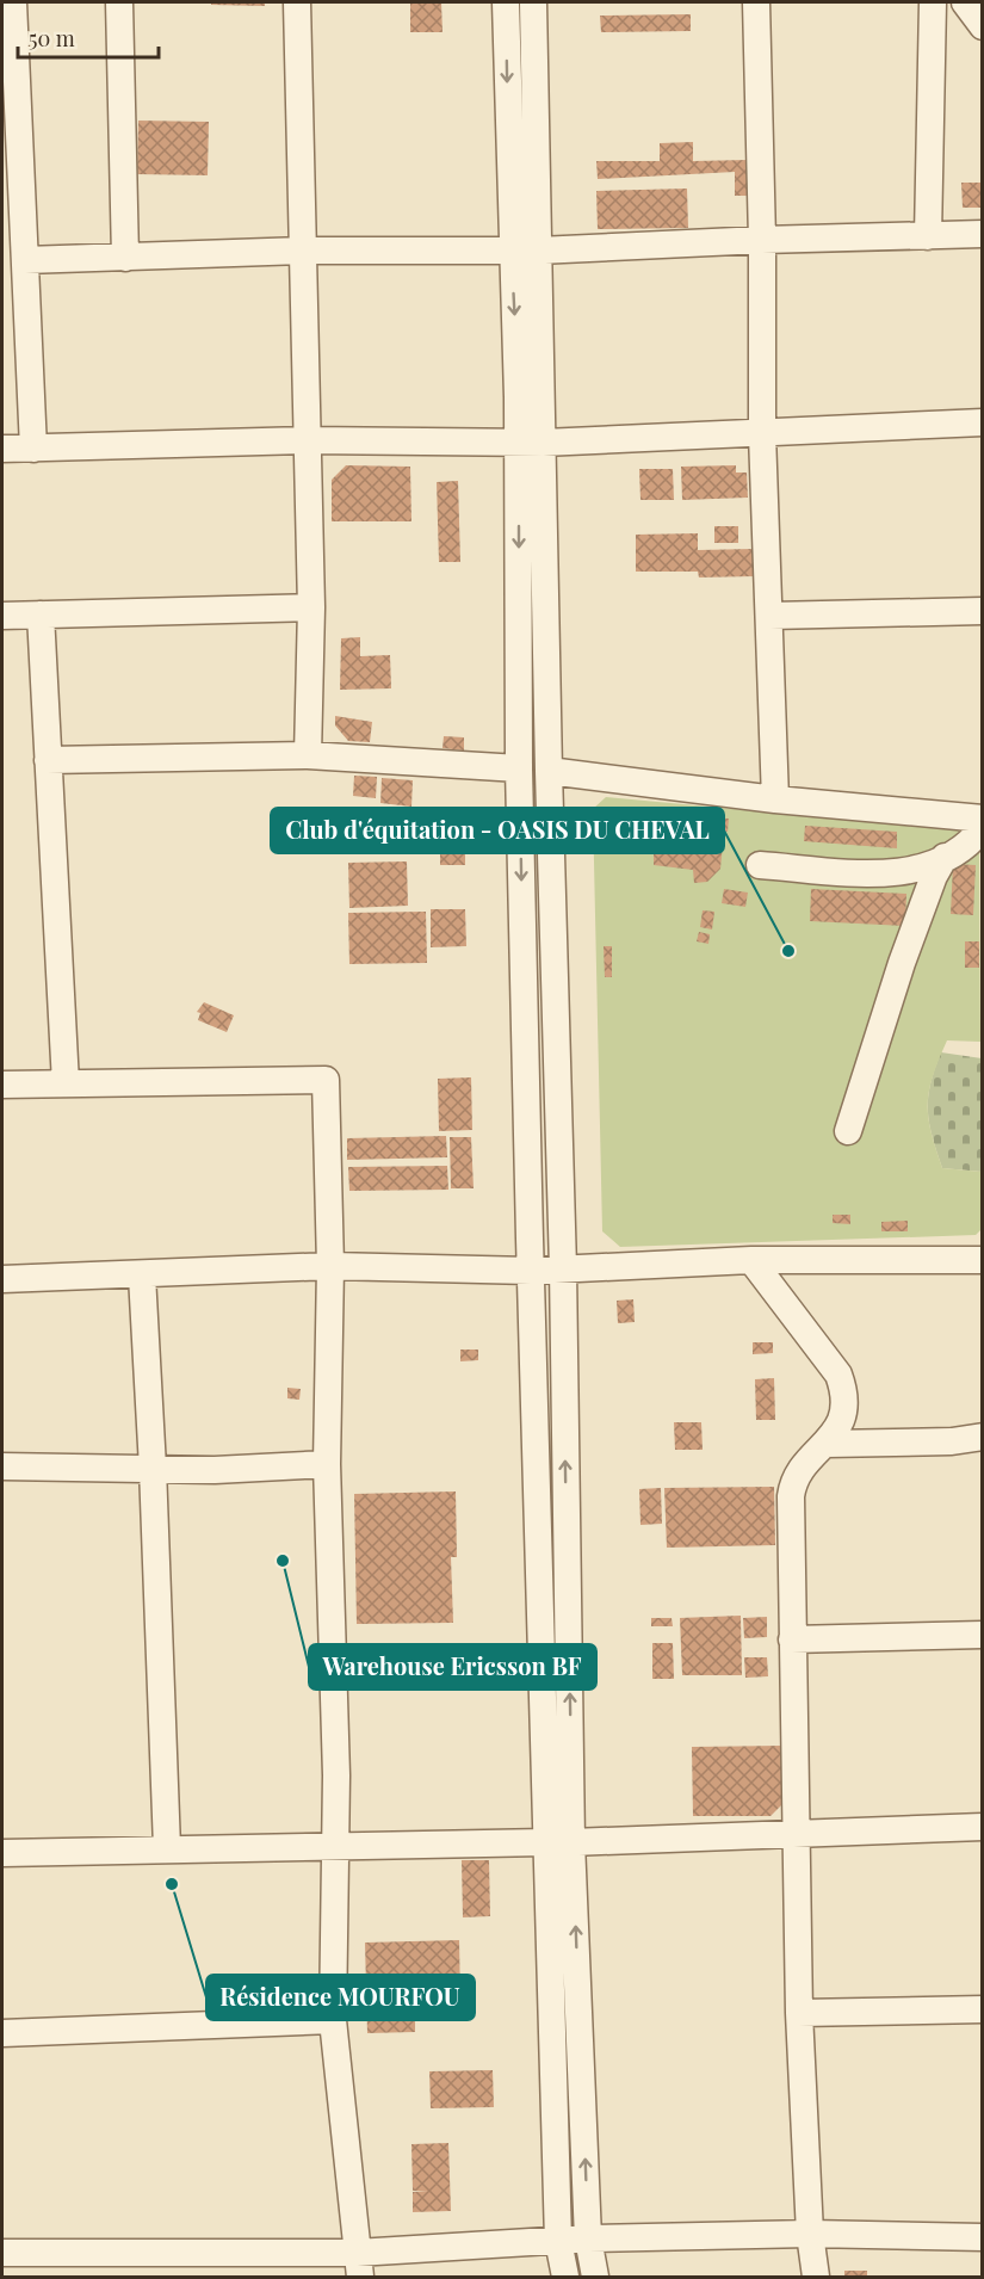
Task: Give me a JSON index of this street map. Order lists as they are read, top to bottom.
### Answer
{
  "places": ["Club d'équitation - OASIS DU CHEVAL", "Warehouse Ericsson BF", "Résidence MOURFOU"],
  "scale_bar": "50 m"
}
